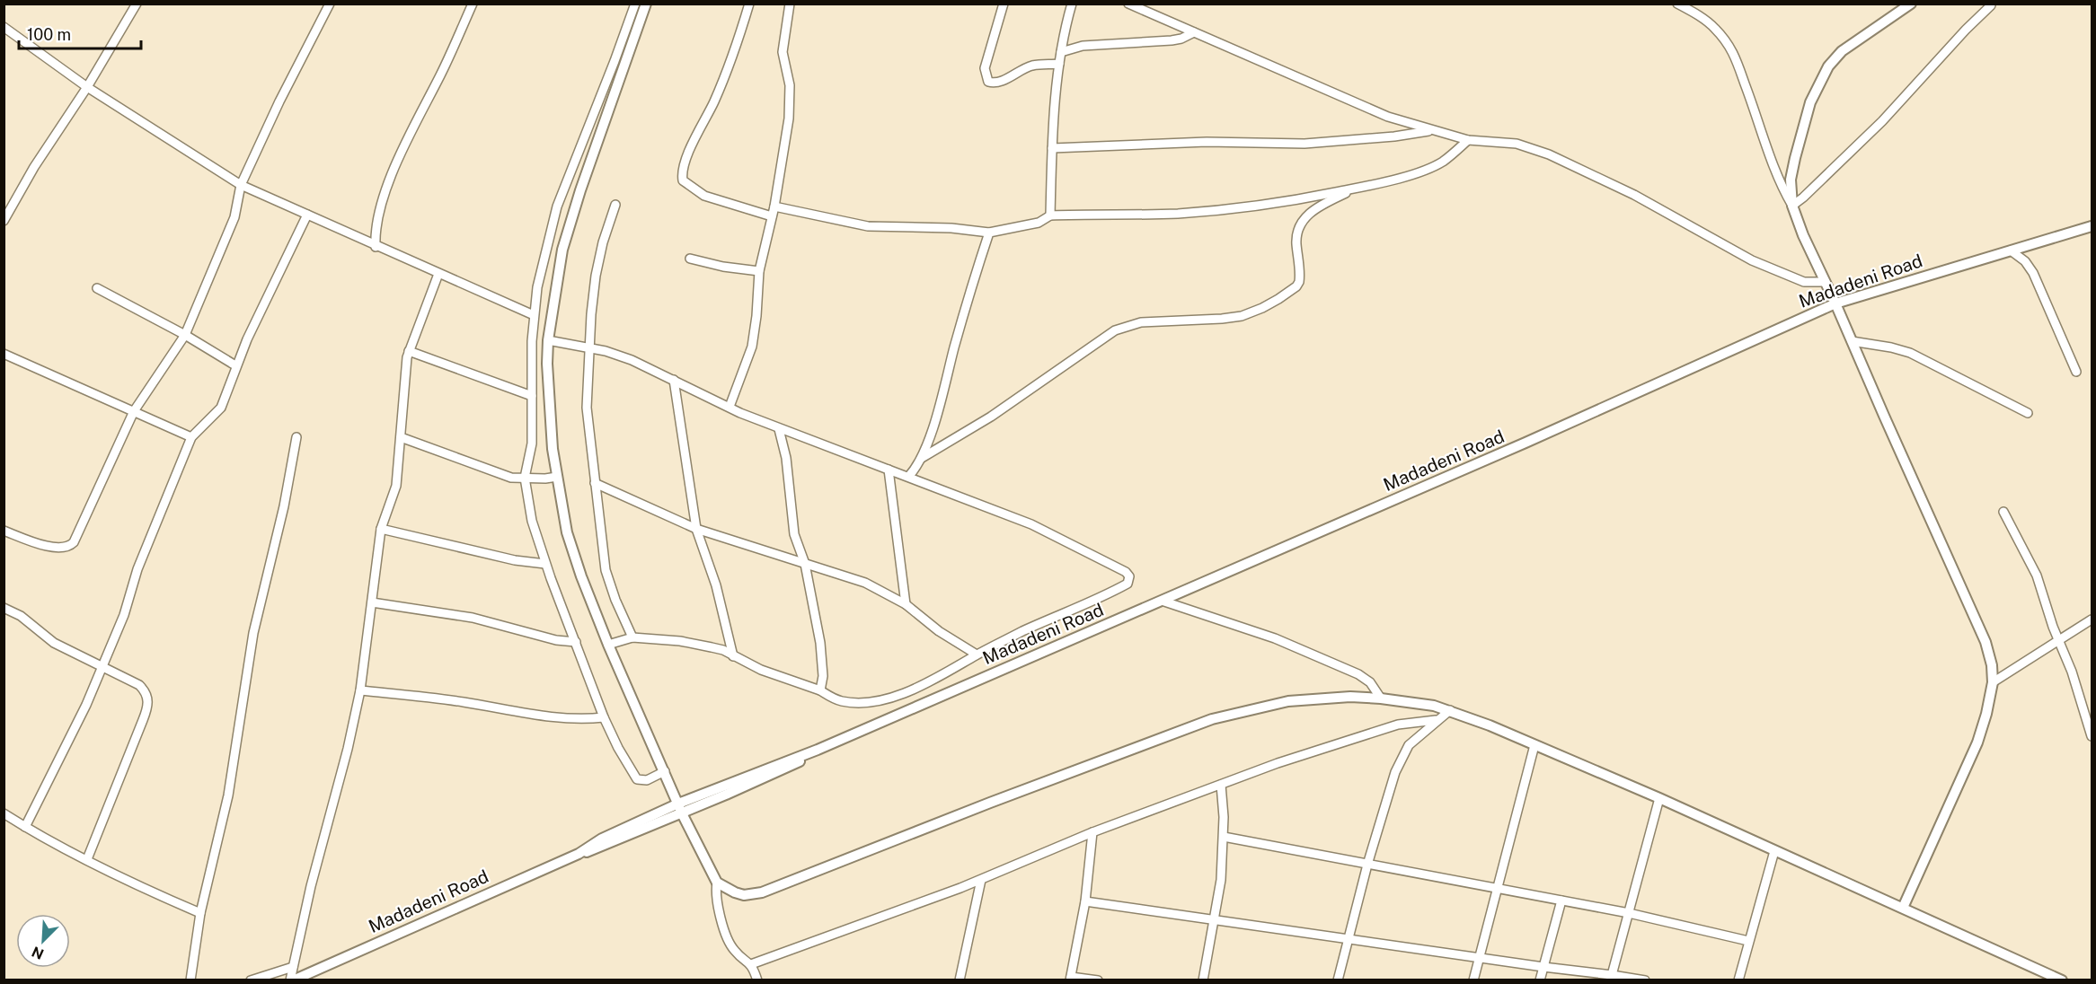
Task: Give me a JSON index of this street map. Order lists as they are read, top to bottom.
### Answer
{
  "streets": {
    "street": ["Madadeni Road"]
  },
  "scale_bar": "100 m",
  "north": "bottom left"
}
